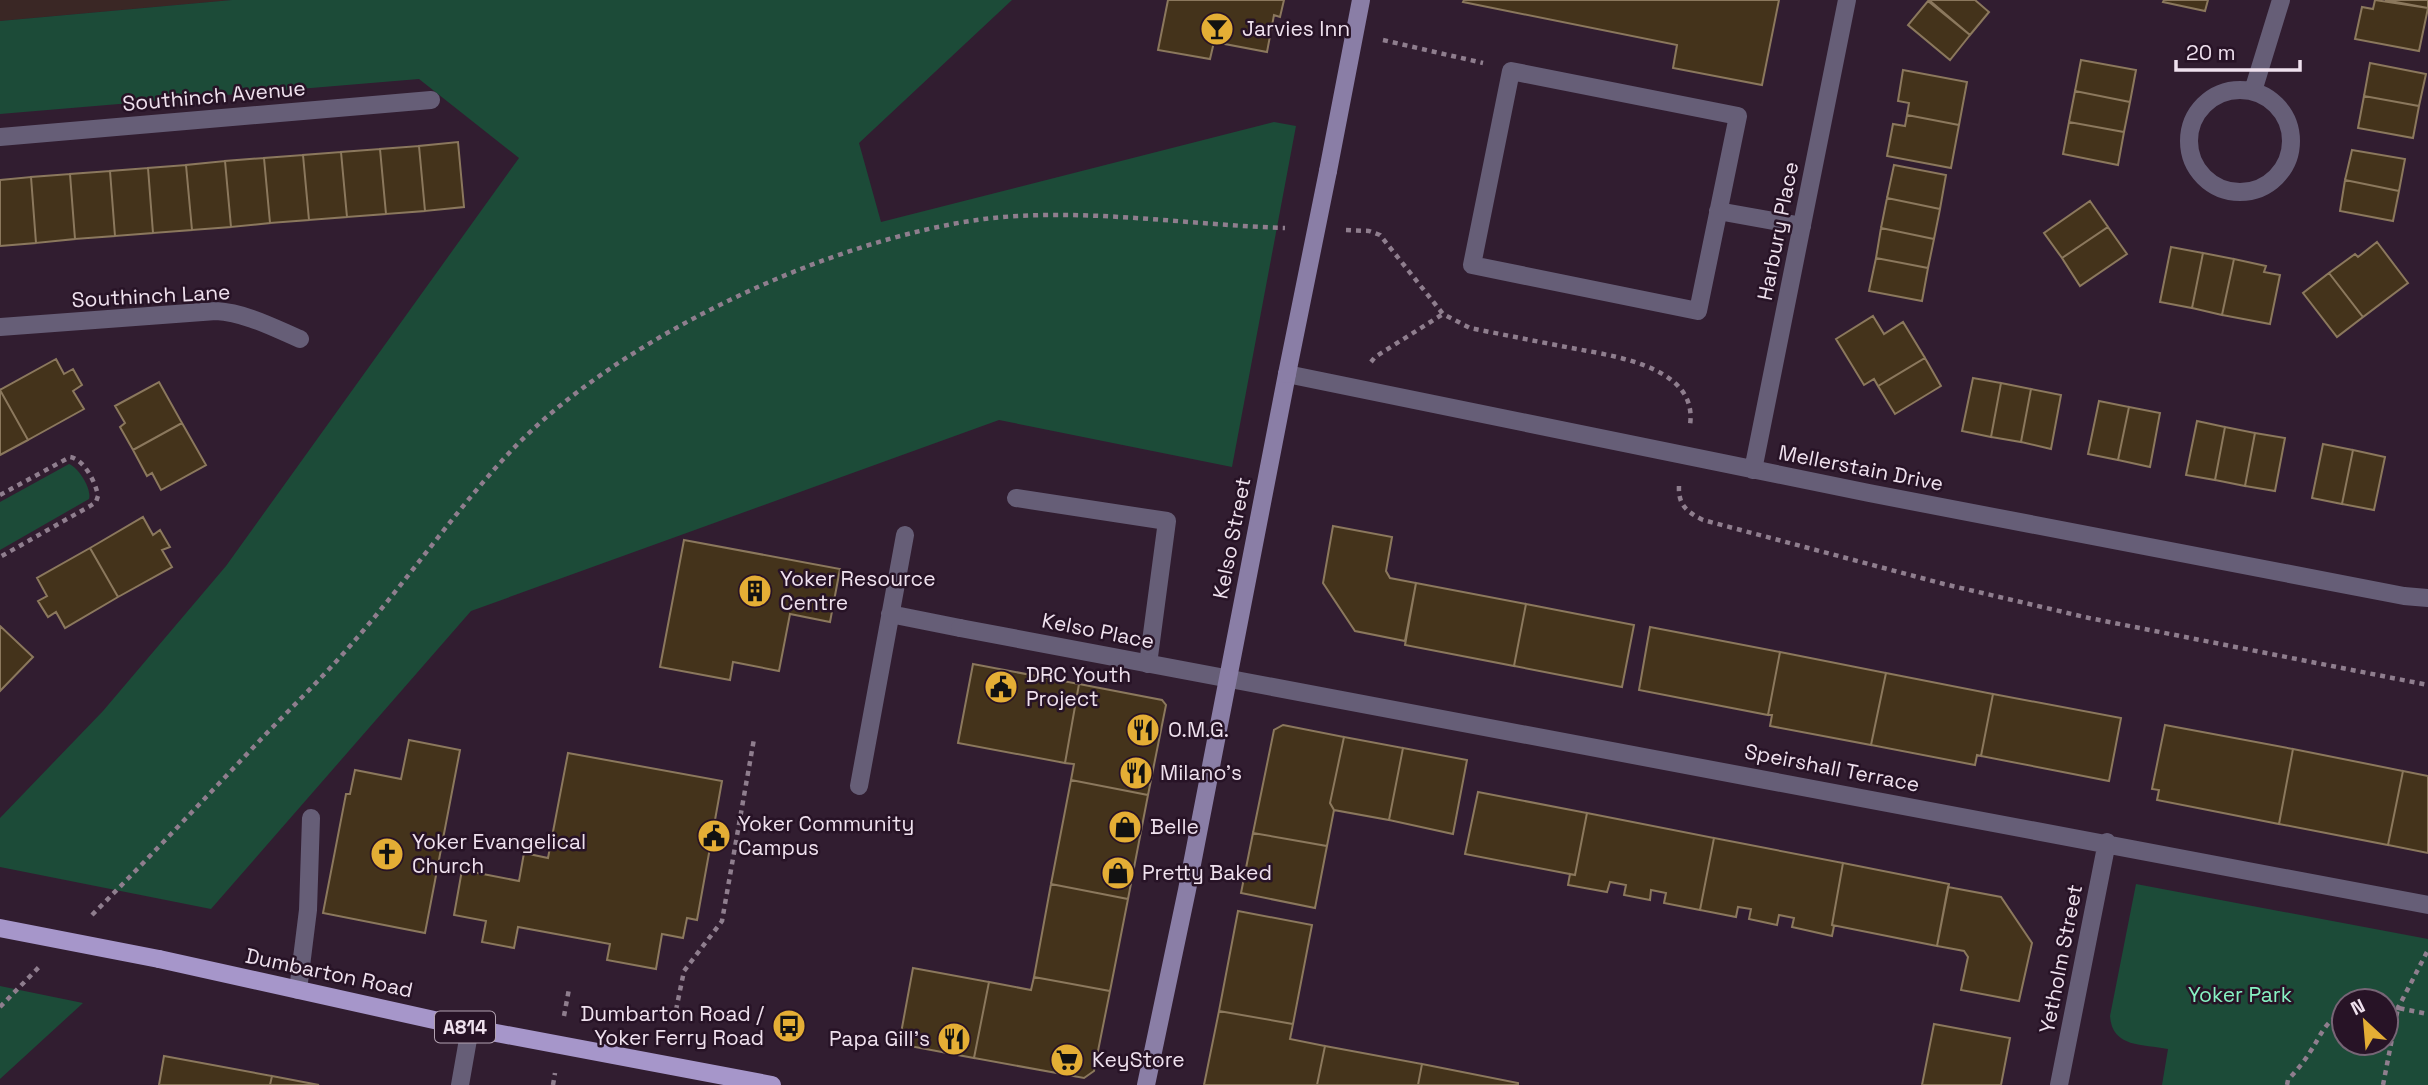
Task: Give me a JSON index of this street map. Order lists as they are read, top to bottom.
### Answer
{
  "streets": {
    "main road": ["Dumbarton Road", "A814"],
    "street": [
      "Southinch Avenue",
      "Harbury Place",
      "Southinch Lane",
      "Mellerstain Drive",
      "Kelso Street",
      "Kelso Place",
      "Speirshall Terrace",
      "Yetholm Street"
    ]
  },
  "crossings": [
    ["Harbury Place", "Mellerstain Drive"],
    ["Mellerstain Drive", "Kelso Street"],
    ["Kelso Street", "Kelso Place"],
    ["Kelso Street", "Speirshall Terrace"],
    ["Kelso Place", "Speirshall Terrace"],
    ["Speirshall Terrace", "Yetholm Street"]
  ],
  "parks": ["Yoker Park"],
  "places": {
    "bar": ["Jarvies Inn"],
    "building": ["Yoker Resource Centre"],
    "public building": ["DRC Youth Project", "Yoker Community Campus"],
    "restaurant": ["O.M.G.", "Milano's", "Papa Gill's"],
    "shop": ["Belle", "Pretty Baked"],
    "church": ["Yoker Evangelical Church"],
    "bus stop": ["Dumbarton Road / Yoker Ferry Road"],
    "supermarket": ["KeyStore"]
  },
  "scale_bar": "20 m",
  "north": "top left"
}
